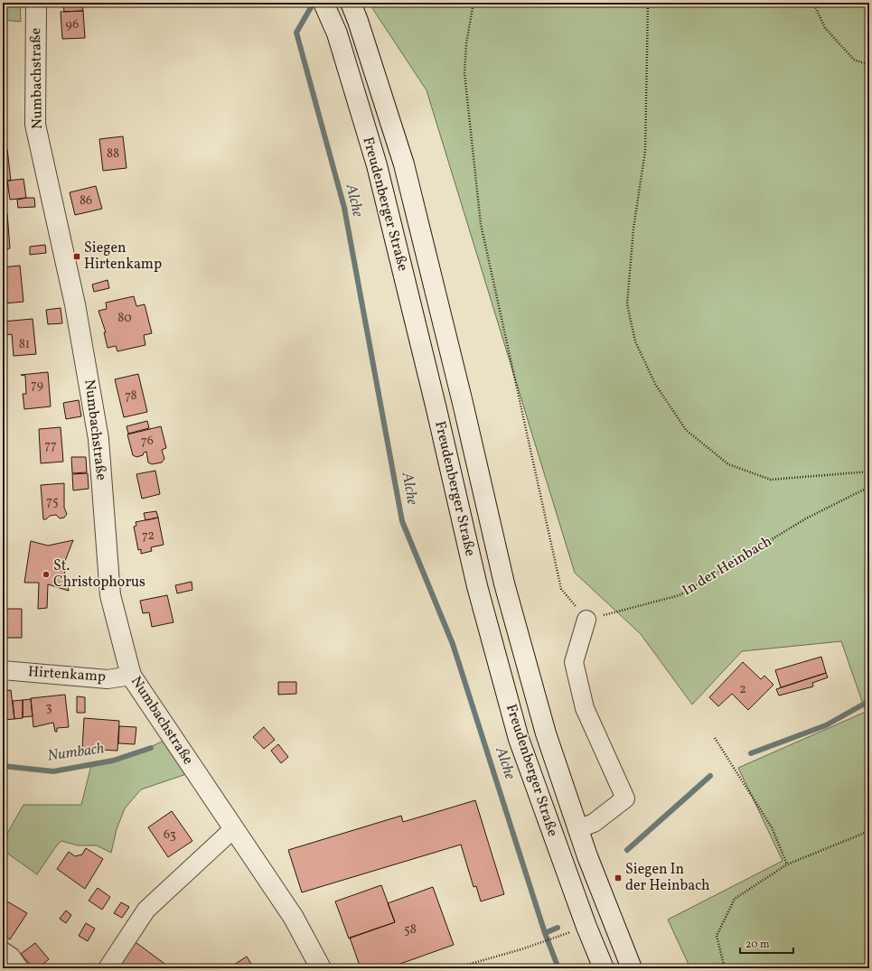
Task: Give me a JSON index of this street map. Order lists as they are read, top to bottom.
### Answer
{
  "streets": {
    "main road": ["Numbachstraße", "Freudenberger Straße"],
    "street": ["Hirtenkamp"],
    "path": ["In der Heinbach"]
  },
  "crossings": [
    ["Numbachstraße", "Hirtenkamp"]
  ],
  "water": ["Alche", "Numbach"],
  "places": {
    "transit": ["Siegen Hirtenkamp", "Siegen In der Heinbach"],
    "other": ["St. Christophorus"]
  },
  "house_numbers": [
    "96",
    "88",
    "86",
    "80",
    "81",
    "79",
    "78",
    "76",
    "77",
    "75",
    "72",
    "2",
    "3",
    "63",
    "58"
  ],
  "scale_bar": "20 m"
}
